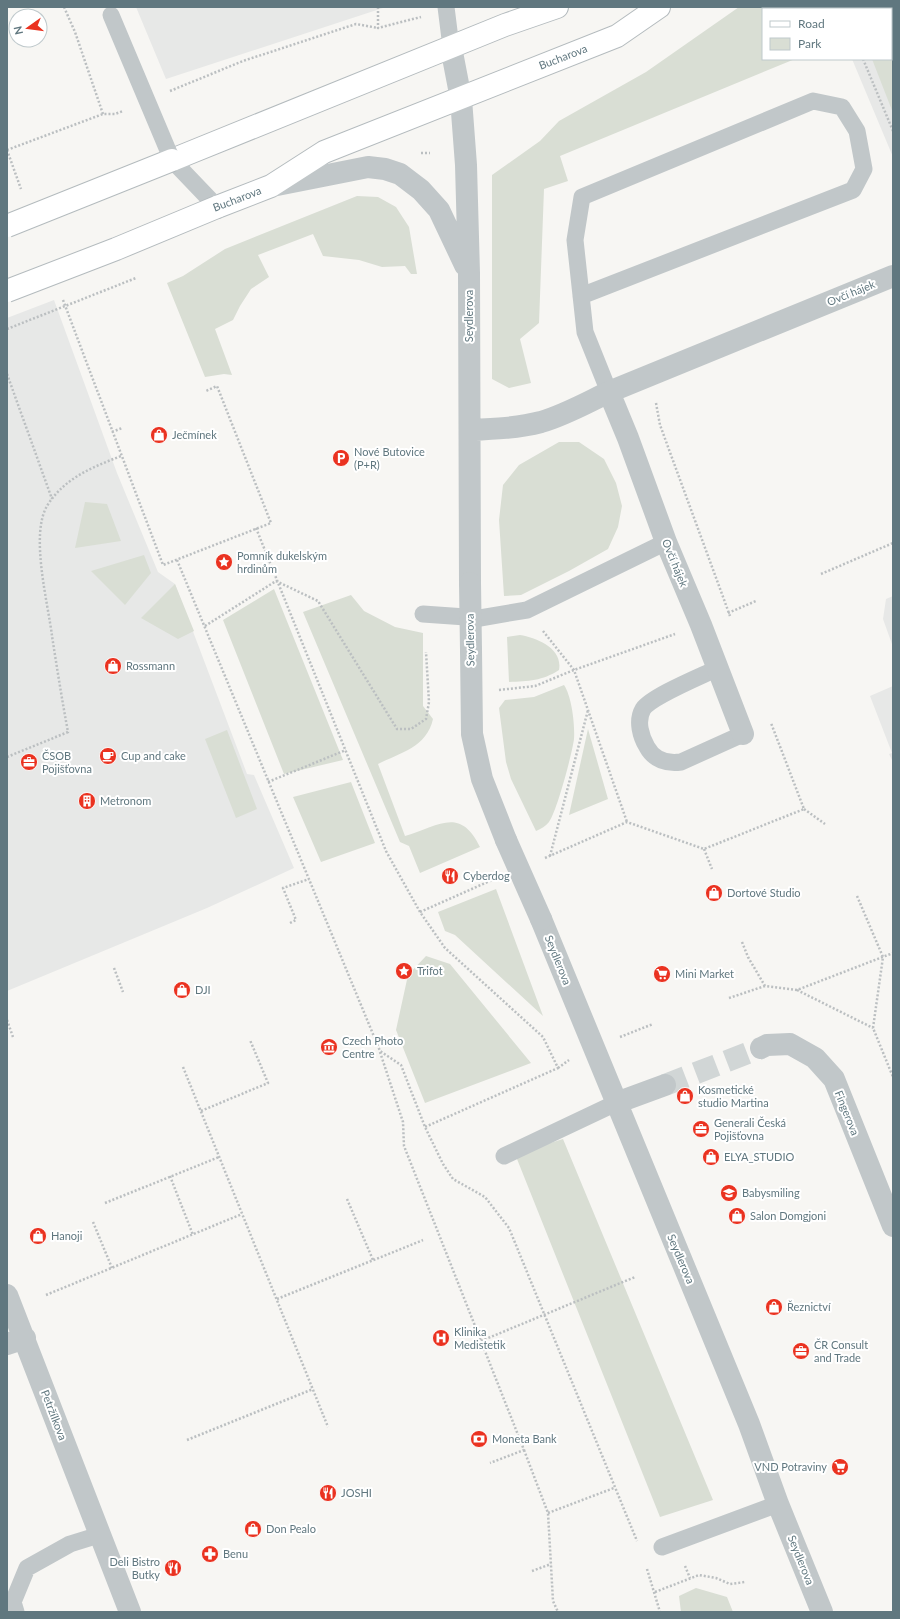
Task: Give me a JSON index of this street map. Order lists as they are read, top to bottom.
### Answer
{
  "streets": {
    "main road": ["Bucharova"],
    "street": [
      "Ovčí hájek",
      "Seydlerova",
      "Fingerova",
      "Petržílkova"
    ]
  },
  "crossings": [
    ["Bucharova", "Seydlerova"],
    ["Ovčí hájek", "Seydlerova"]
  ],
  "places": {
    "shop": [
      "Ječmínek",
      "Rossmann",
      "Dortové Studio",
      "DJI",
      "Kosmetické studio Martina",
      "ELYA_STUDIO",
      "Salon Domgjoni",
      "Hanoji",
      "Řeznictví",
      "Don Pealo"
    ],
    "parking": ["Nové Butovice (P+R)"],
    "place": ["Pomník dukelským hrdinům", "Trifot"],
    "cafe": ["Cup and cake"],
    "office": ["ČSOB Pojišťovna", "Generali Česká Pojišťovna", "ČR Consult and Trade"],
    "building": ["Metronom"],
    "restaurant": ["Cyberdog", "JOSHI", "Deli Bistro Butky"],
    "supermarket": ["Mini Market", "VND Potraviny"],
    "museum": ["Czech Photo Centre"],
    "school or university": ["Babysmiling"],
    "hospital": ["Klinika Medistetik"],
    "bank": ["Moneta Bank"],
    "pharmacy": ["Benu"]
  },
  "legend": ["Road", "Park"],
  "north": "left"
}
